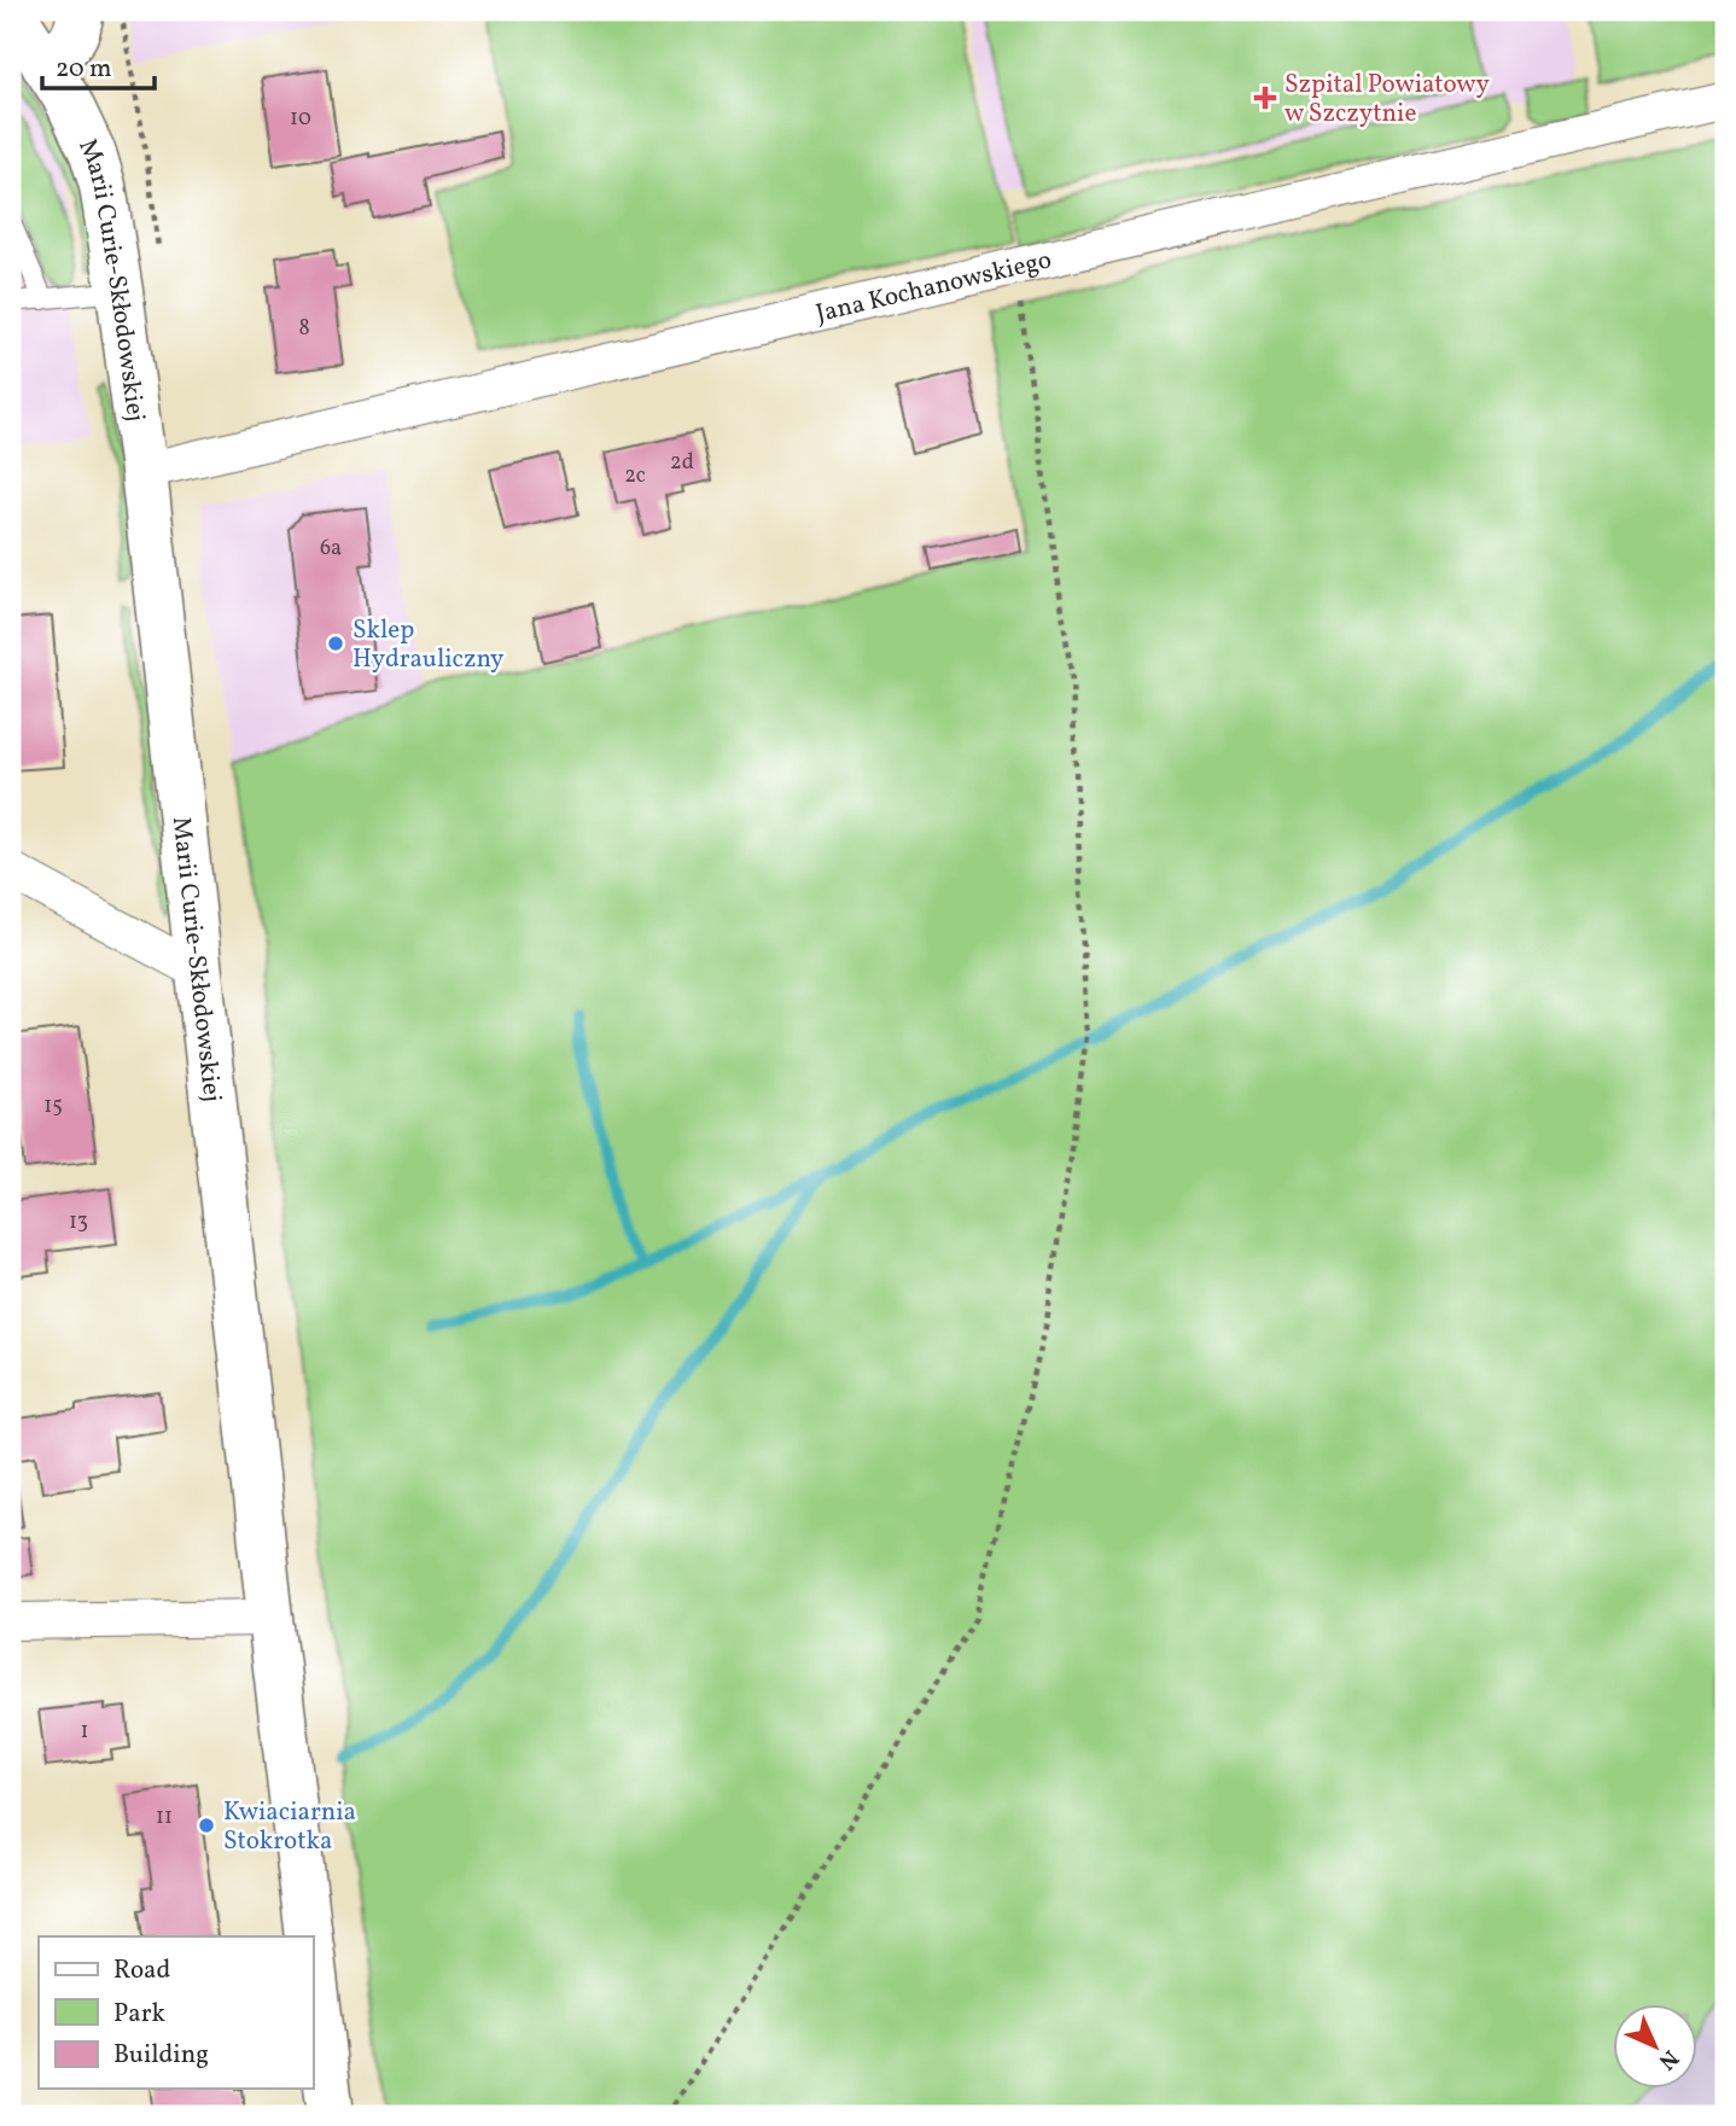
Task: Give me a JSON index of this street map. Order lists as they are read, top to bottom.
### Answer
{
  "streets": {
    "main road": ["Marii Curie-Skłodowskiej"],
    "street": ["Jana Kochanowskiego"]
  },
  "crossings": [
    ["Marii Curie-Skłodowskiej", "Jana Kochanowskiego"]
  ],
  "places": {
    "health": ["Szpital Powiatowy w Szczytnie"],
    "other": ["Sklep Hydrauliczny", "Kwiaciarnia Stokrotka"]
  },
  "house_numbers": [
    "10",
    "8",
    "2d",
    "2c",
    "6a",
    "15",
    "13",
    "1",
    "11"
  ],
  "legend": ["Road", "Park", "Building"],
  "scale_bar": "20 m",
  "north": "bottom right"
}
